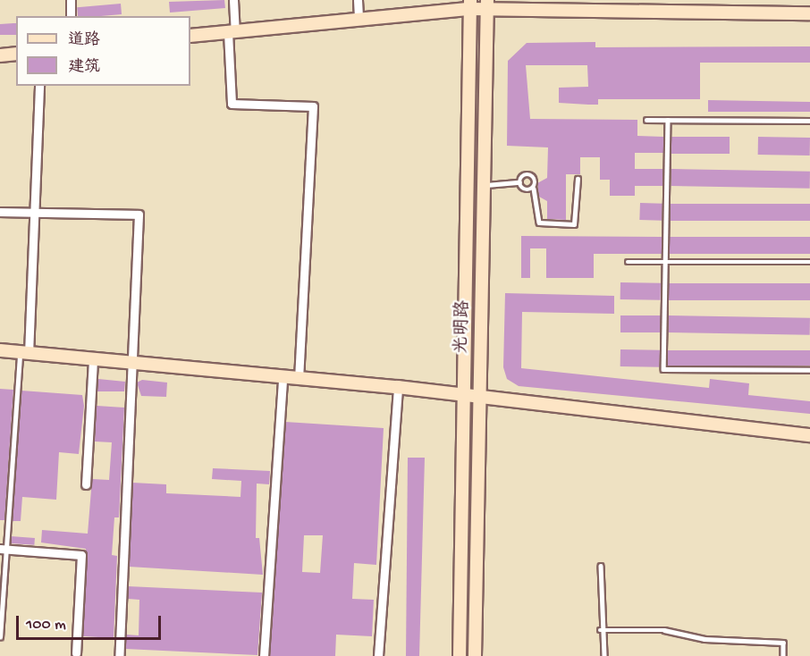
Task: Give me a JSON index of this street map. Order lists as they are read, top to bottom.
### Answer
{
  "streets": {
    "street": ["光明路"]
  },
  "legend": ["道路", "建筑"],
  "scale_bar": "100 m"
}
